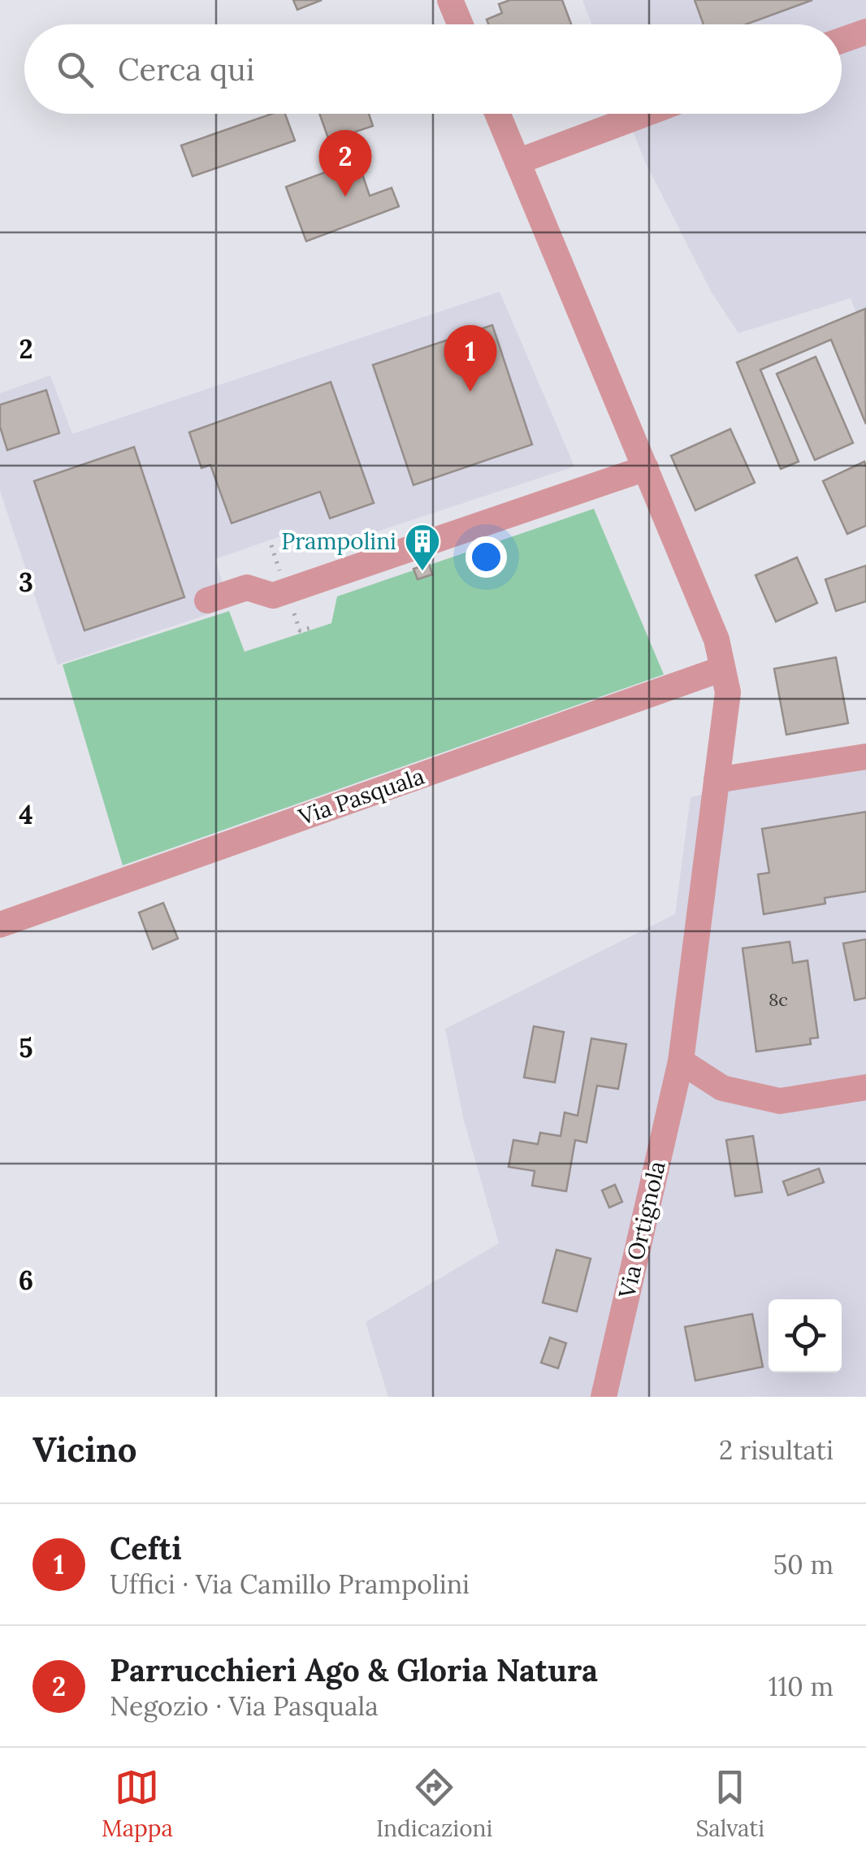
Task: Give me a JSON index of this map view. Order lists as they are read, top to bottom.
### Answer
{
  "streets": {
    "street": ["Via Pasquala", "Via Ortignola"]
  },
  "places": {
    "building": ["Prampolini"]
  },
  "house_numbers": ["8c"],
  "page": {
    "search": "Cerca qui",
    "pins": ["2", "1"],
    "heading": ["Vicino", "2 risultati"],
    "list": [
      {
        "mark": "1",
        "name": "Cefti",
        "note": "Uffici · Via Camillo Prampolini",
        "value": "50 m"
      },
      {
        "mark": "2",
        "name": "Parrucchieri Ago & Gloria Natura",
        "note": "Negozio · Via Pasquala",
        "value": "110 m"
      }
    ],
    "nav": ["Mappa", "Indicazioni", "Salvati"]
  },
  "grid": {
    "rows": [
      "2",
      "3",
      "4",
      "5",
      "6"
    ]
  }
}
